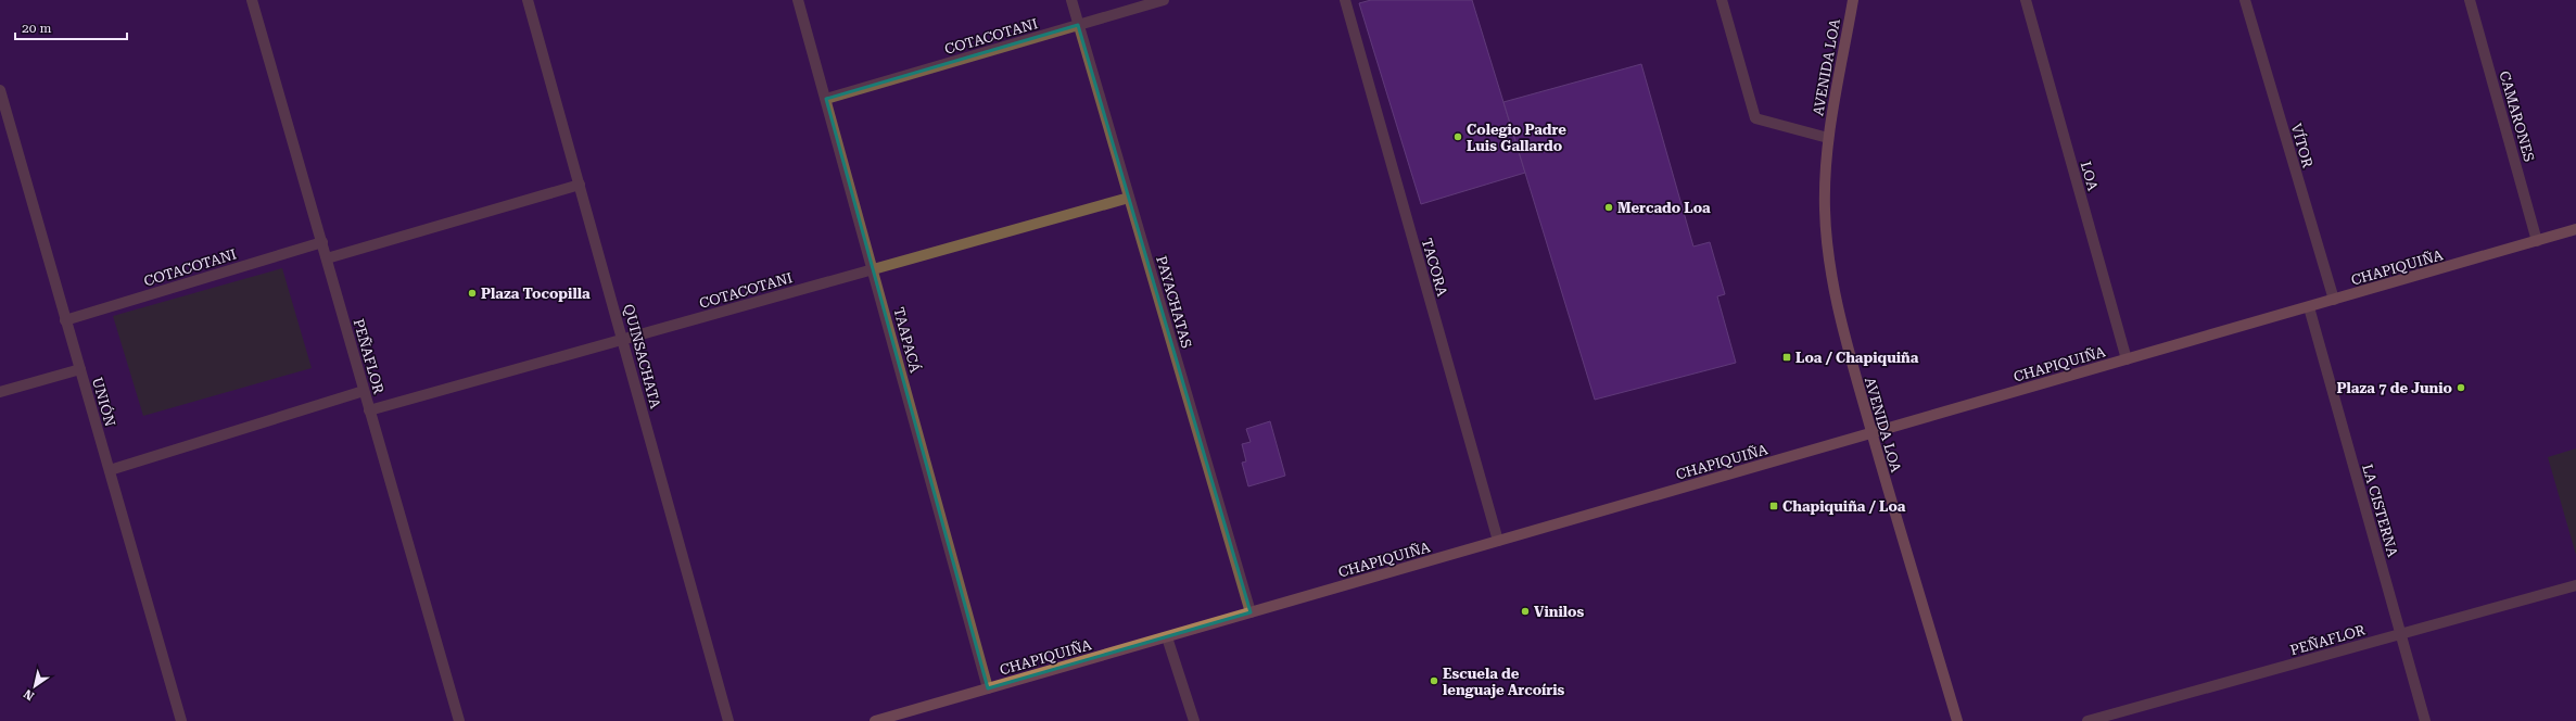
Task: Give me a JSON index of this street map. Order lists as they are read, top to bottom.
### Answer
{
  "streets": {
    "street": [
      "COTACOTANI",
      "AVENIDA LOA",
      "CAMARONES",
      "VÍTOR",
      "LOA",
      "TACORA",
      "CHAPIQUIÑA",
      "PAYACHATAS",
      "TAAPACÁ",
      "PEÑAFLOR",
      "QUINSACHATA",
      "UNIÓN",
      "LA CISTERNA"
    ]
  },
  "crossings": [
    ["COTACOTANI", "PAYACHATAS"],
    ["COTACOTANI", "TAAPACÁ"],
    ["COTACOTANI", "PEÑAFLOR"],
    ["COTACOTANI", "QUINSACHATA"],
    ["COTACOTANI", "UNIÓN"],
    ["AVENIDA LOA", "CHAPIQUIÑA"],
    ["CAMARONES", "CHAPIQUIÑA"],
    ["VÍTOR", "CHAPIQUIÑA"],
    ["LOA", "CHAPIQUIÑA"],
    ["TACORA", "CHAPIQUIÑA"],
    ["CHAPIQUIÑA", "PAYACHATAS"],
    ["CHAPIQUIÑA", "TAAPACÁ"],
    ["CHAPIQUIÑA", "LA CISTERNA"],
    ["PEÑAFLOR", "LA CISTERNA"]
  ],
  "places": {
    "other": [
      "Colegio Padre Luis Gallardo",
      "Mercado Loa",
      "Plaza Tocopilla",
      "Plaza 7 de Junio",
      "Vinilos",
      "Escuela de lenguaje Arcoíris"
    ],
    "transit": ["Loa / Chapiquiña", "Chapiquiña / Loa"]
  },
  "scale_bar": "20 m",
  "north": "bottom left"
}
